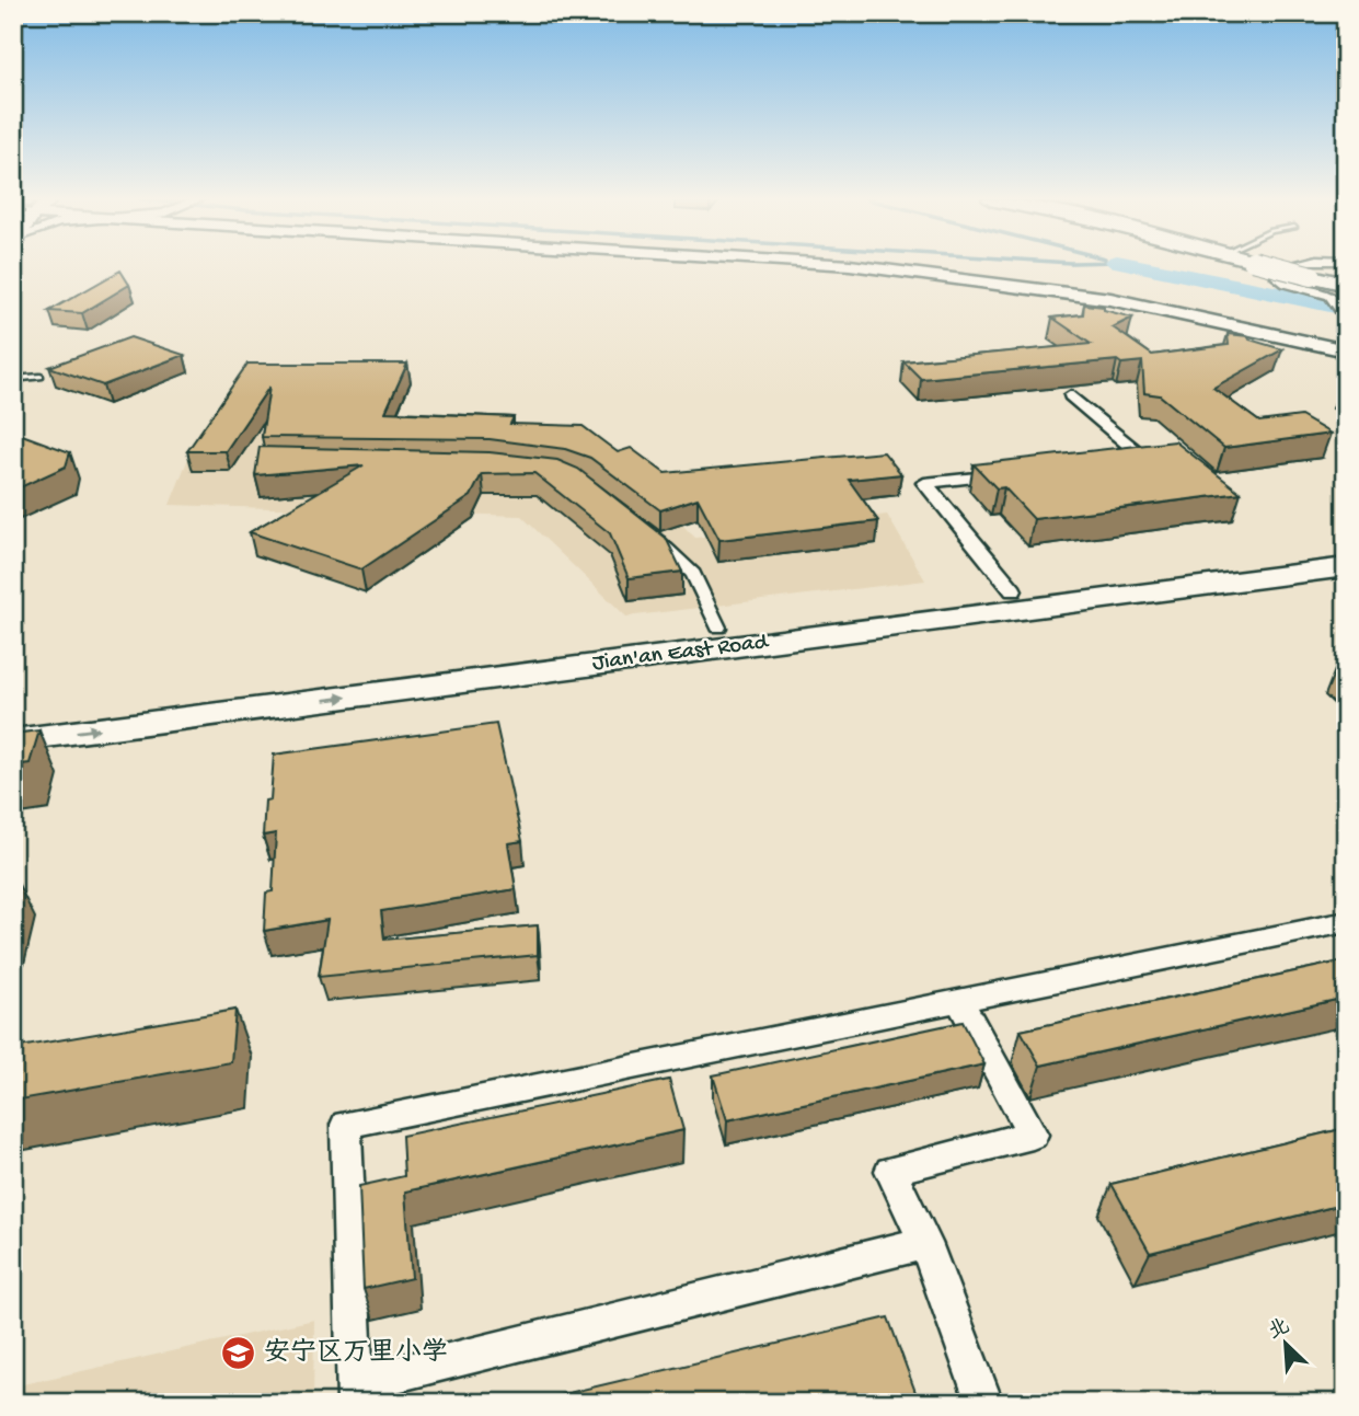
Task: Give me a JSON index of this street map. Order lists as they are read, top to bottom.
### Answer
{
  "streets": {
    "main road": ["Jian'an East Road"]
  },
  "places": {
    "school or university": ["安宁区万里小学"]
  },
  "north": "top left"
}
